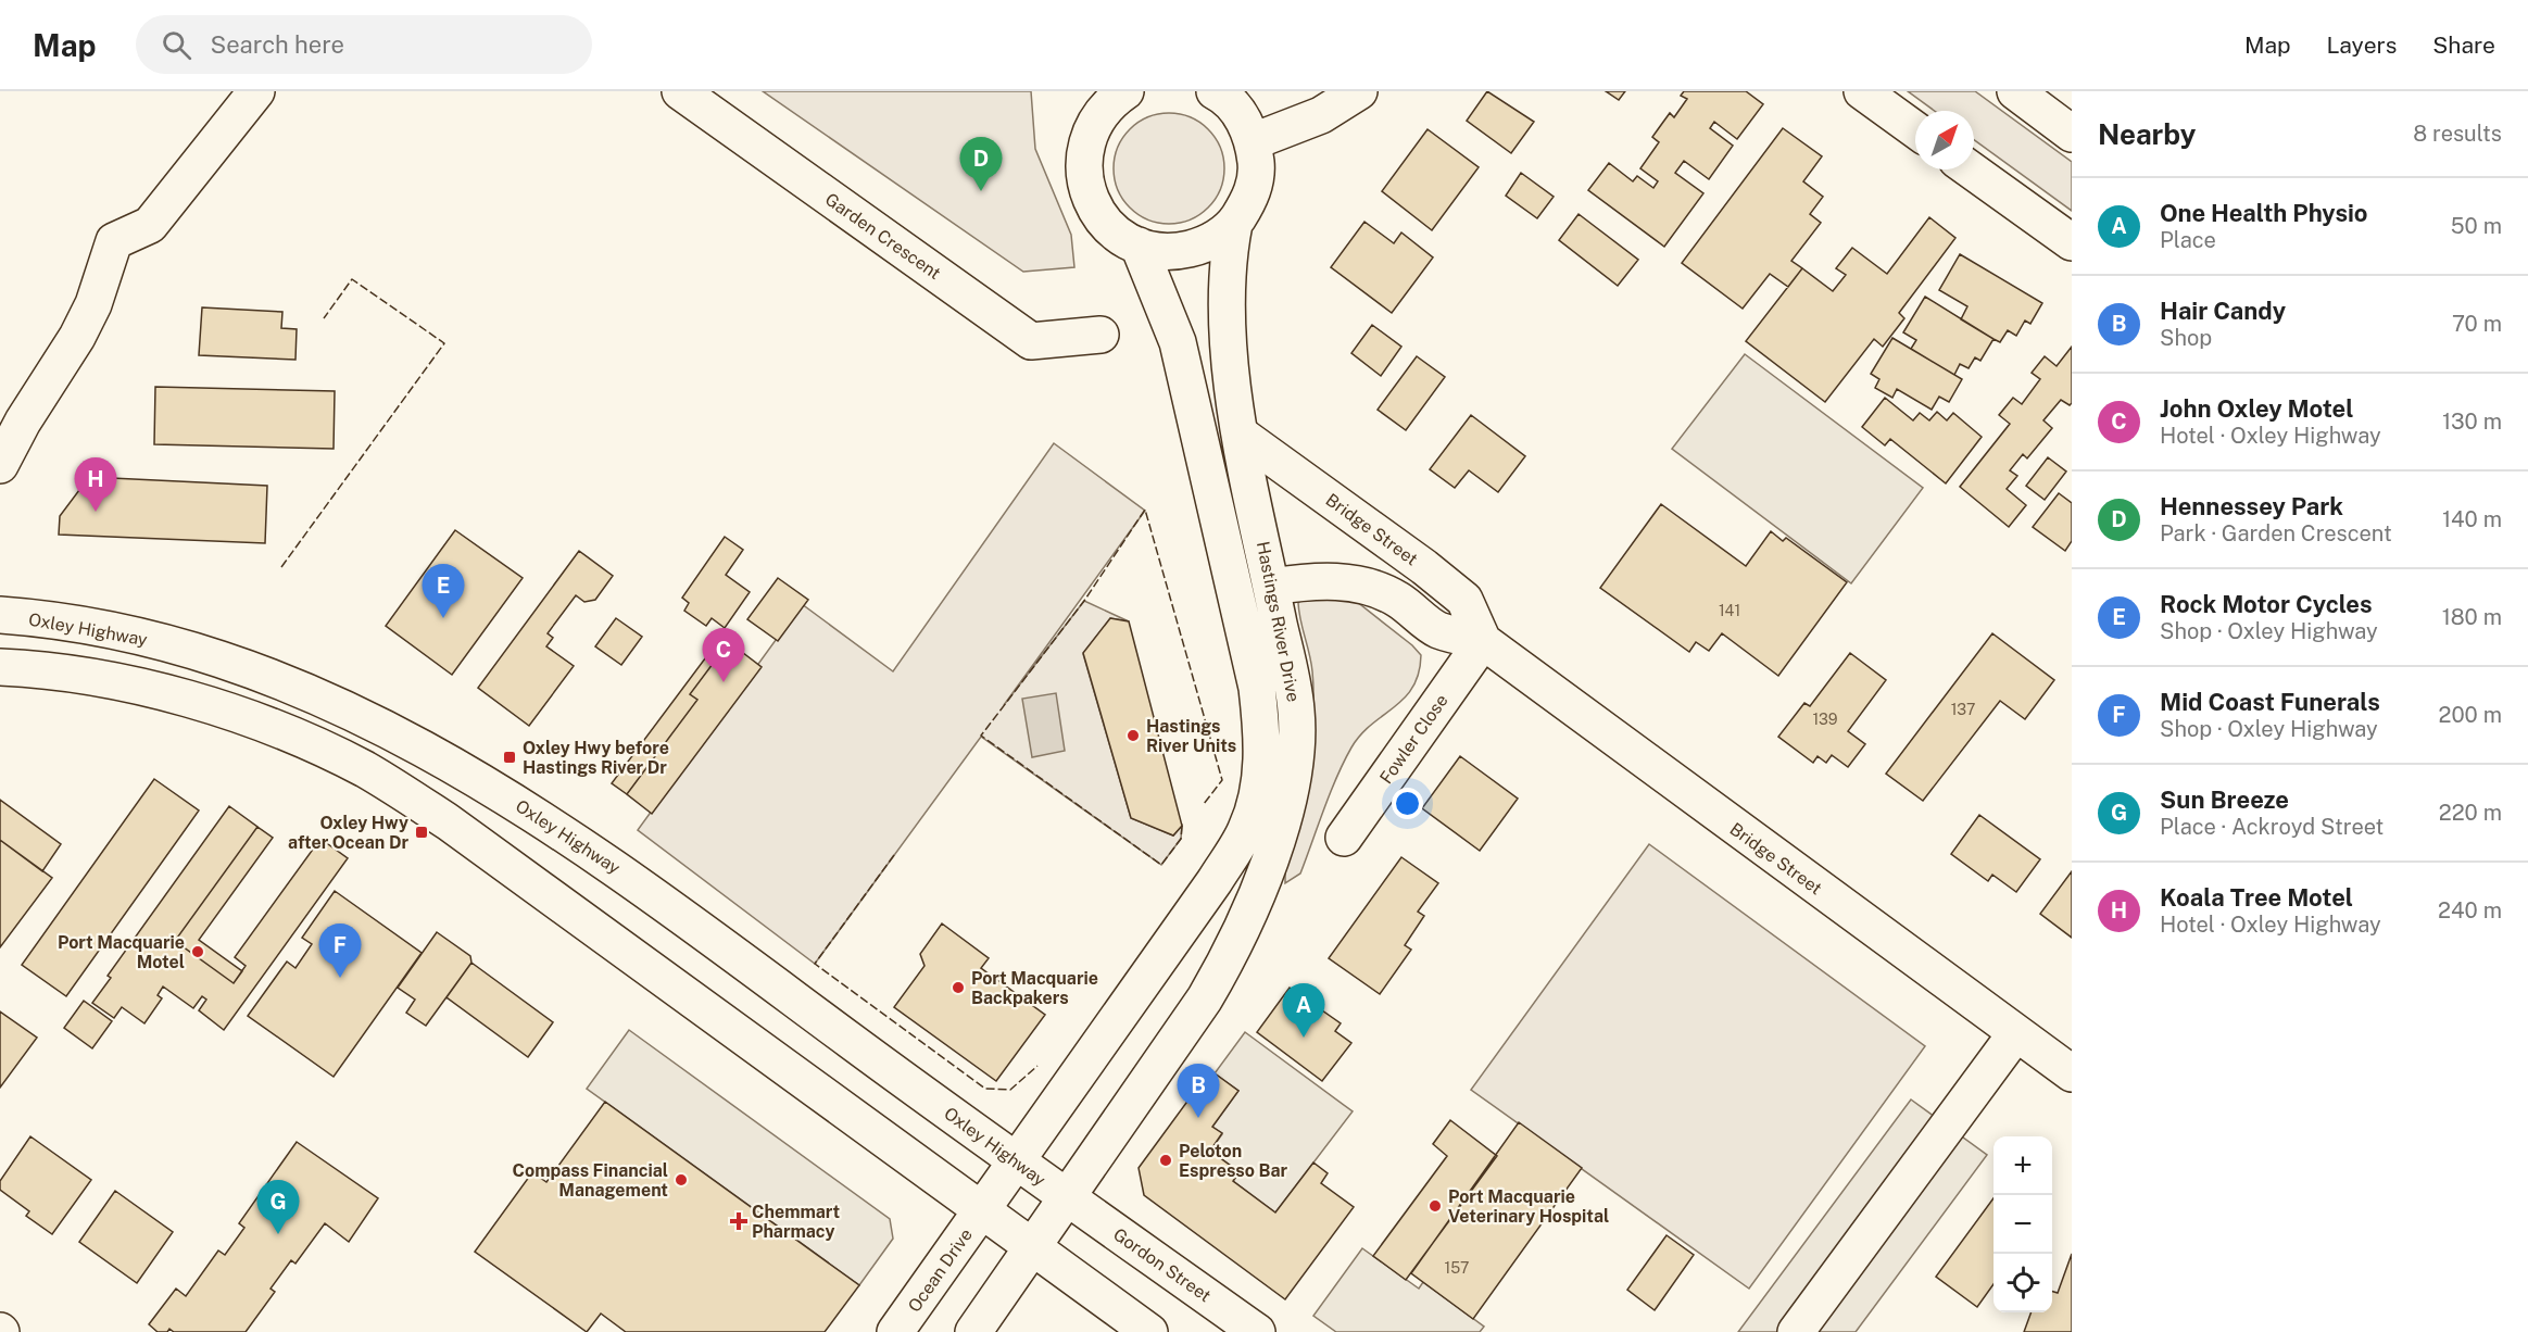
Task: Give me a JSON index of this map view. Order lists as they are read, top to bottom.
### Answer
{
  "streets": {
    "main road": [
      "Garden Crescent",
      "Bridge Street",
      "Hastings River Drive",
      "Oxley Highway",
      "Fowler Close",
      "Gordon Street",
      "Ocean Drive"
    ]
  },
  "crossings": [
    ["Bridge Street", "Hastings River Drive"],
    ["Bridge Street", "Fowler Close"],
    ["Hastings River Drive", "Oxley Highway"],
    ["Hastings River Drive", "Gordon Street"],
    ["Hastings River Drive", "Ocean Drive"],
    ["Oxley Highway", "Gordon Street"]
  ],
  "places": {
    "other": [
      "Hastings River Units",
      "Port Macquarie Motel",
      "Port Macquarie Backpakers",
      "Peloton Espresso Bar",
      "Compass Financial Management",
      "Port Macquarie Veterinary Hospital"
    ],
    "transit": ["Oxley Hwy before Hastings River Dr", "Oxley Hwy after Ocean Dr"],
    "health": ["Chemmart Pharmacy"]
  },
  "house_numbers": [
    "141",
    "137",
    "139",
    "157"
  ],
  "north": "top right",
  "page": {
    "header": "Map",
    "search": "Search here",
    "nav": ["Map", "Layers", "Share"],
    "heading": ["Nearby", "8 results"],
    "pins": [
      "D",
      "H",
      "E",
      "C",
      "F",
      "A",
      "B",
      "G"
    ],
    "list": [
      {
        "mark": "A",
        "name": "One Health Physio",
        "note": "Place",
        "value": "50 m"
      },
      {
        "mark": "B",
        "name": "Hair Candy",
        "note": "Shop",
        "value": "70 m"
      },
      {
        "mark": "C",
        "name": "John Oxley Motel",
        "note": "Hotel · Oxley Highway",
        "value": "130 m"
      },
      {
        "mark": "D",
        "name": "Hennessey Park",
        "note": "Park · Garden Crescent",
        "value": "140 m"
      },
      {
        "mark": "E",
        "name": "Rock Motor Cycles",
        "note": "Shop · Oxley Highway",
        "value": "180 m"
      },
      {
        "mark": "F",
        "name": "Mid Coast Funerals",
        "note": "Shop · Oxley Highway",
        "value": "200 m"
      },
      {
        "mark": "G",
        "name": "Sun Breeze",
        "note": "Place · Ackroyd Street",
        "value": "220 m"
      },
      {
        "mark": "H",
        "name": "Koala Tree Motel",
        "note": "Hotel · Oxley Highway",
        "value": "240 m"
      }
    ],
    "map_buttons": ["+", "−"]
  }
}
